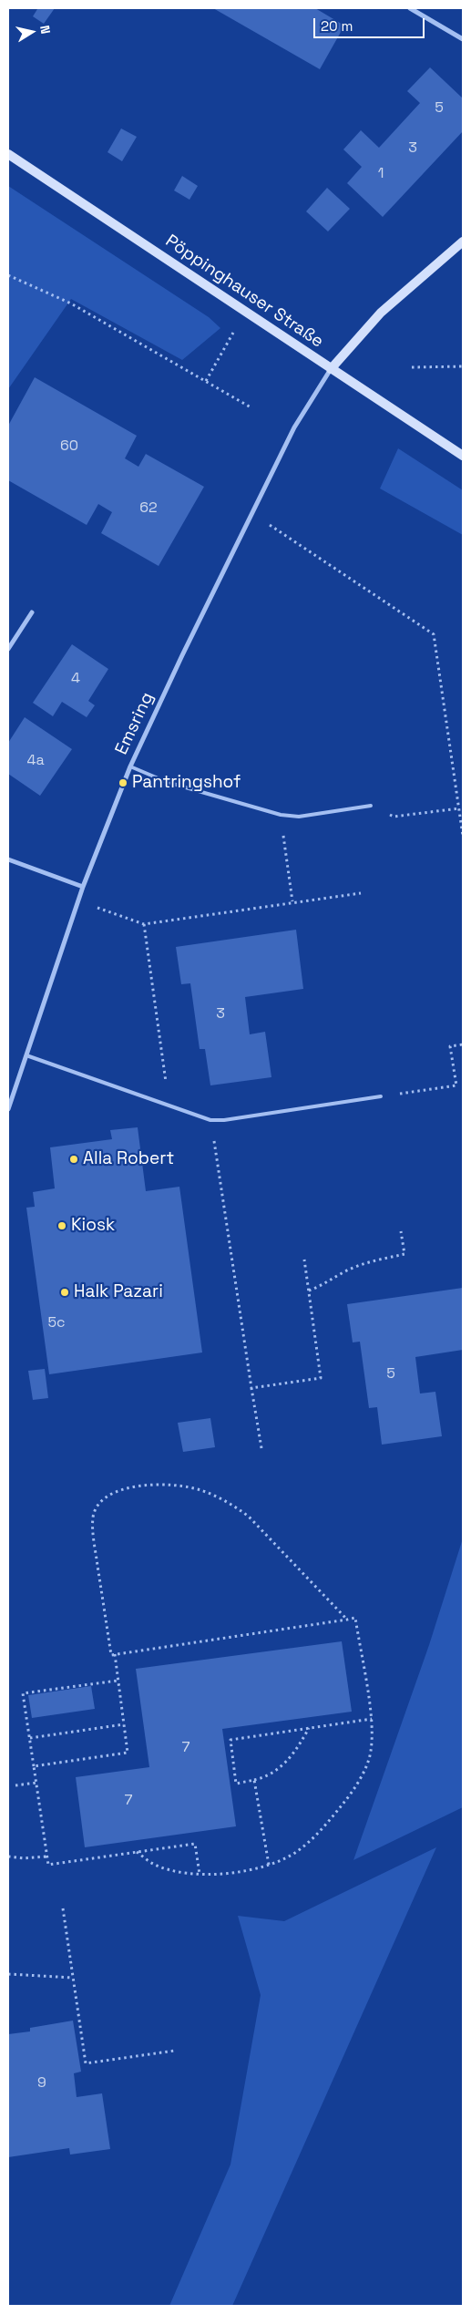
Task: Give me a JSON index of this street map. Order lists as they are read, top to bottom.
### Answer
{
  "streets": {
    "main road": ["Pöppinghauser Straße"],
    "street": ["Emsring"]
  },
  "crossings": [
    ["Pöppinghauser Straße", "Emsring"]
  ],
  "places": [
    "Pantringshof",
    "Alla Robert",
    "Kiosk",
    "Halk Pazari"
  ],
  "house_numbers": [
    "5",
    "3",
    "1",
    "60",
    "62",
    "4",
    "4a",
    "3",
    "5c",
    "5",
    "7",
    "7",
    "9"
  ],
  "scale_bar": "20 m",
  "north": "right"
}
